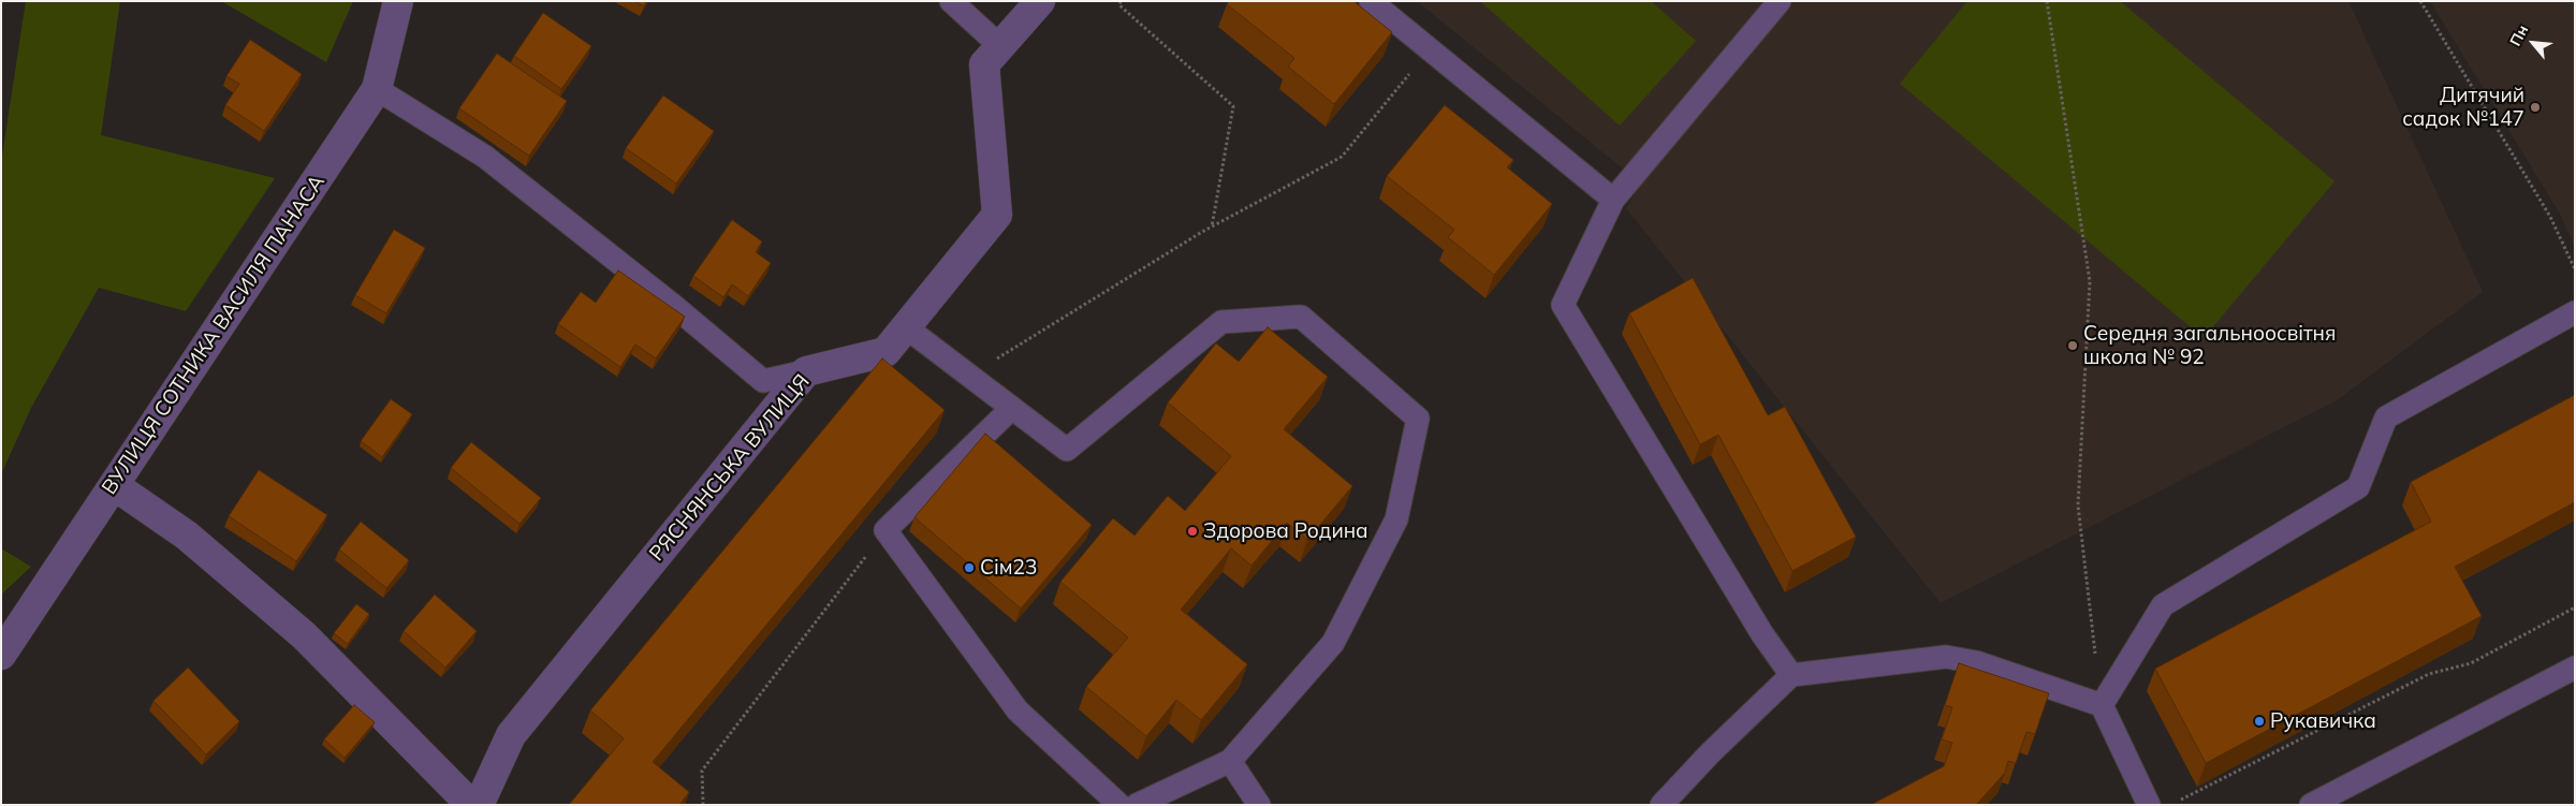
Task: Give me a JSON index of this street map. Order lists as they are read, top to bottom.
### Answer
{
  "streets": {
    "street": ["ВУЛИЦЯ СОТНИКА ВАСИЛЯ ПАНАСА", "РЯСНЯНСЬКА ВУЛИЦЯ"]
  },
  "places": [
    "Дитячий садок №147",
    "Середня загальноосвітня школа № 92",
    "Здорова Родина",
    "Сім23",
    "Рукавичка"
  ],
  "north": "top left"
}
